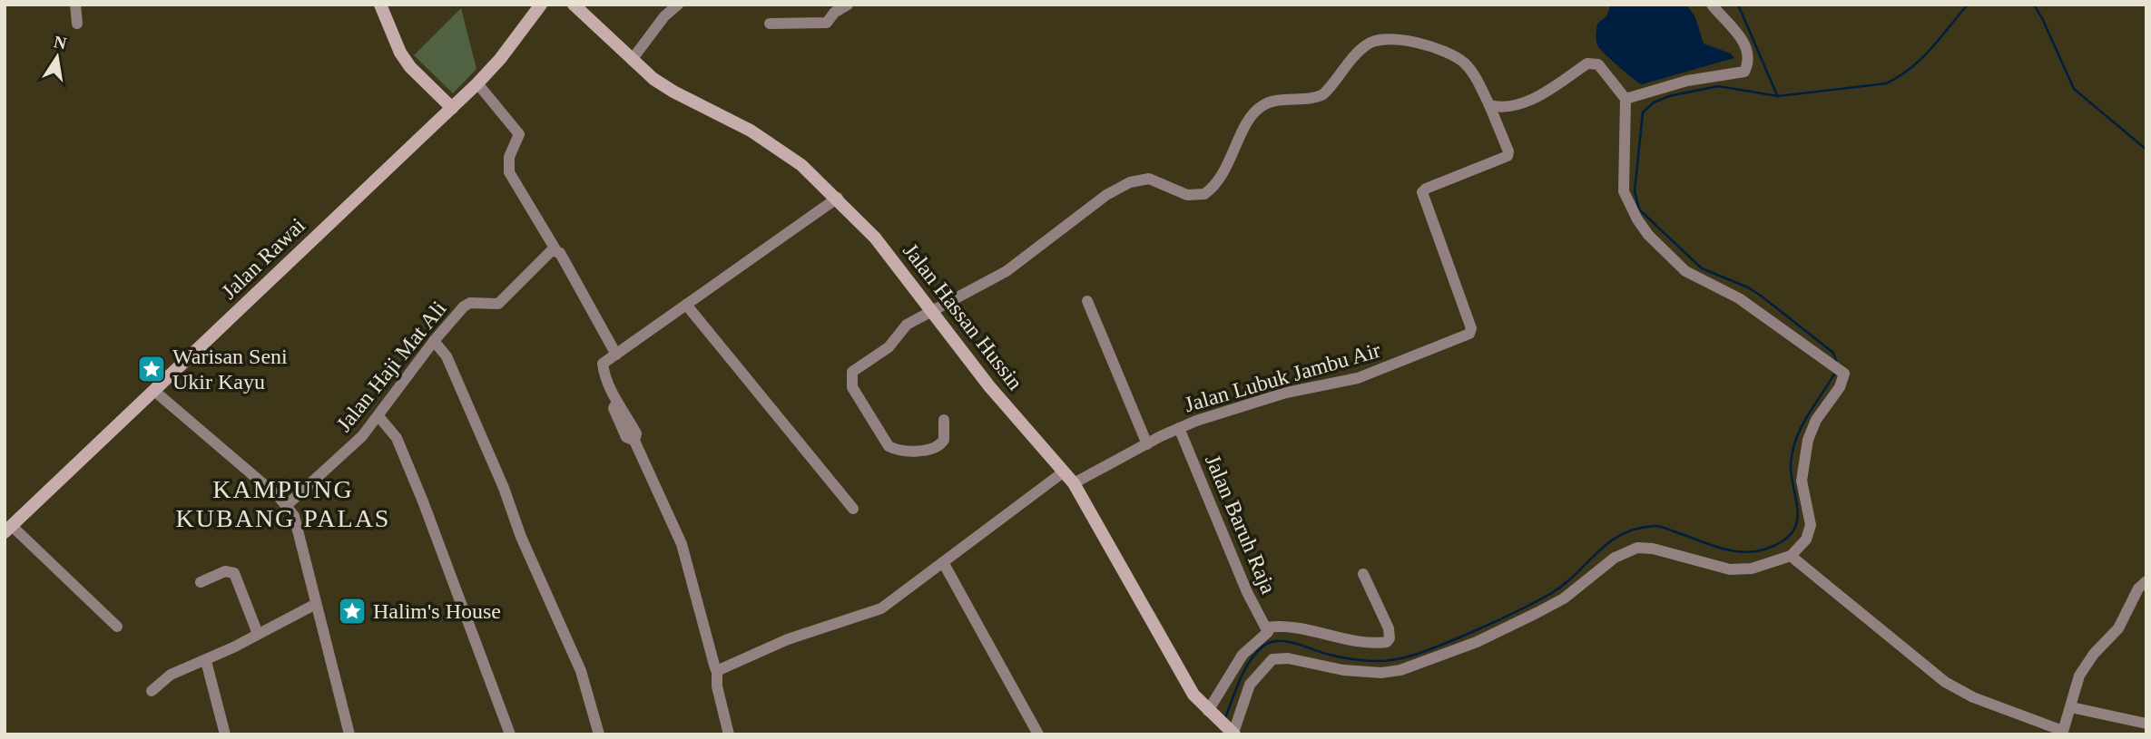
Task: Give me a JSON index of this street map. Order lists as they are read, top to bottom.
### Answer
{
  "streets": {
    "street": [
      "Jalan Rawai",
      "Jalan Hassan Hussin",
      "Jalan Haji Mat Ali",
      "Jalan Lubuk Jambu Air",
      "Jalan Baruh Raja"
    ]
  },
  "crossings": [
    ["Jalan Hassan Hussin", "Jalan Lubuk Jambu Air"],
    ["Jalan Lubuk Jambu Air", "Jalan Baruh Raja"]
  ],
  "districts": ["KAMPUNG KUBANG PALAS"],
  "places": {
    "place": ["Warisan Seni Ukir Kayu", "Halim's House"]
  },
  "north": "top"
}
